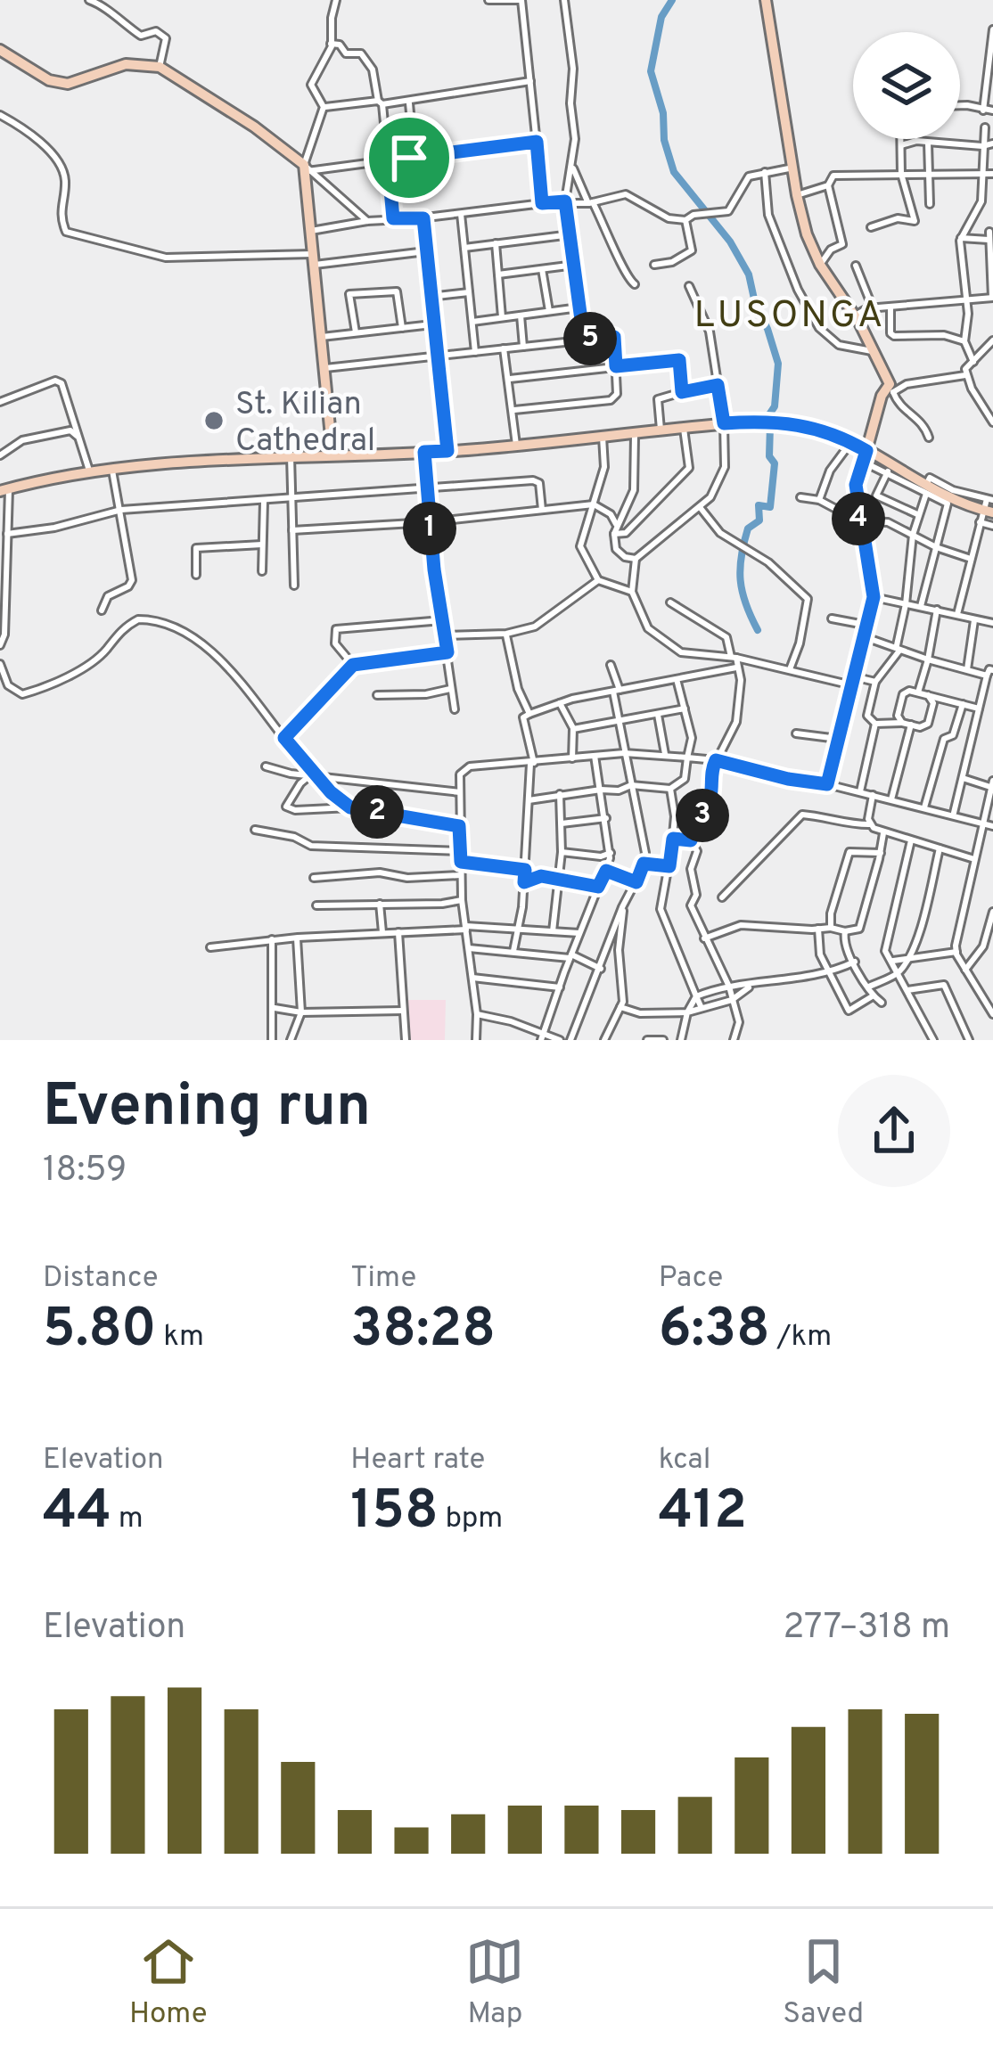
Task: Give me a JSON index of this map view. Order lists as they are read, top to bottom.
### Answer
{
  "districts": ["LUSONGA"],
  "places": ["St. Kilian Cathedral"],
  "page": {
    "pins": [
      "5",
      "4",
      "1",
      "2",
      "3"
    ],
    "heading": ["Evening run", "18:59"],
    "stats": [
      ["Distance", "5.80 km"],
      ["Time", "38:28"],
      ["Pace", "6:38 /km"],
      ["Elevation", "44 m"],
      ["Heart rate", "158 bpm"],
      ["kcal", "412"]
    ],
    "chart": ["Elevation", "277–318 m"],
    "tabs": ["Home", "Map", "Saved"]
  }
}
